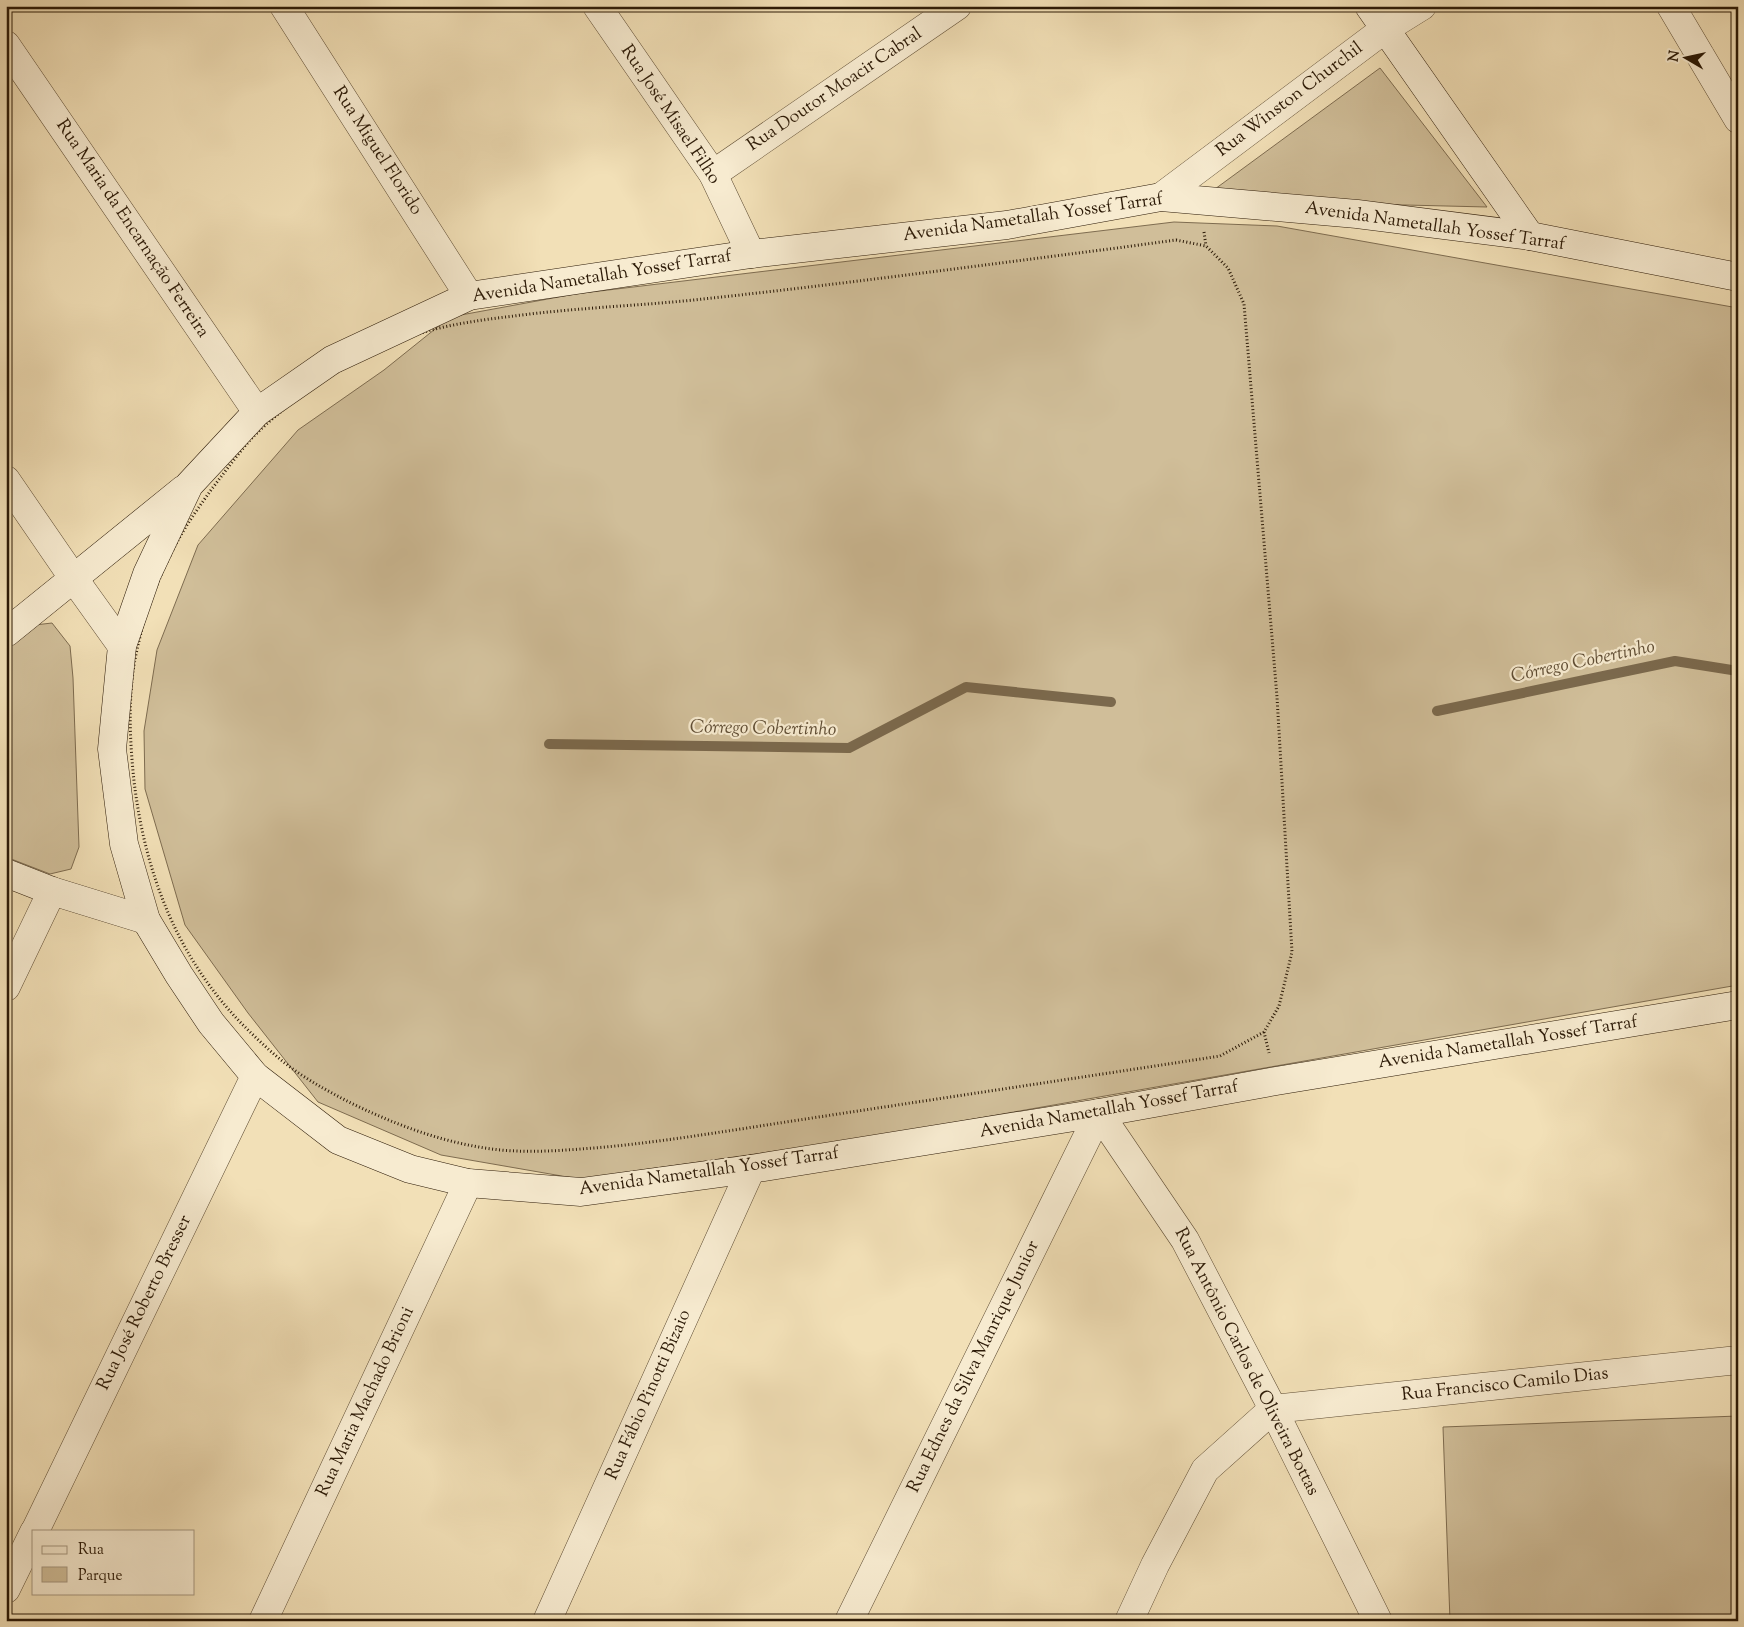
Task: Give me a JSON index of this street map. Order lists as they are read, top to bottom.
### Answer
{
  "streets": {
    "street": [
      "Rua Doutor Moacir Cabral",
      "Rua Winston Churchil",
      "Rua José Misael Filho",
      "Rua Miguel Florido",
      "Avenida Nametallah Yossef Tarraf",
      "Rua Maria da Encarnação Ferreira",
      "Rua José Roberto Bresser",
      "Rua Antônio Carlos de Oliveira Bottas",
      "Rua Ednes da Silva Manrique Junior",
      "Rua Francisco Camilo Dias",
      "Rua Fábio Pinotti Bizaio",
      "Rua Maria Machado Brioni"
    ]
  },
  "crossings": [
    ["Rua Doutor Moacir Cabral", "Rua José Misael Filho"],
    ["Rua Winston Churchil", "Avenida Nametallah Yossef Tarraf"],
    ["Rua José Misael Filho", "Avenida Nametallah Yossef Tarraf"],
    ["Rua Miguel Florido", "Avenida Nametallah Yossef Tarraf"],
    ["Avenida Nametallah Yossef Tarraf", "Rua Maria da Encarnação Ferreira"],
    ["Avenida Nametallah Yossef Tarraf", "Rua José Roberto Bresser"],
    ["Avenida Nametallah Yossef Tarraf", "Rua Antônio Carlos de Oliveira Bottas"],
    ["Avenida Nametallah Yossef Tarraf", "Rua Ednes da Silva Manrique Junior"],
    ["Avenida Nametallah Yossef Tarraf", "Rua Fábio Pinotti Bizaio"],
    ["Avenida Nametallah Yossef Tarraf", "Rua Maria Machado Brioni"],
    ["Rua Antônio Carlos de Oliveira Bottas", "Rua Ednes da Silva Manrique Junior"],
    ["Rua Antônio Carlos de Oliveira Bottas", "Rua Francisco Camilo Dias"]
  ],
  "water": ["Córrego Cobertinho"],
  "legend": ["Rua", "Parque"],
  "north": "left"
}
